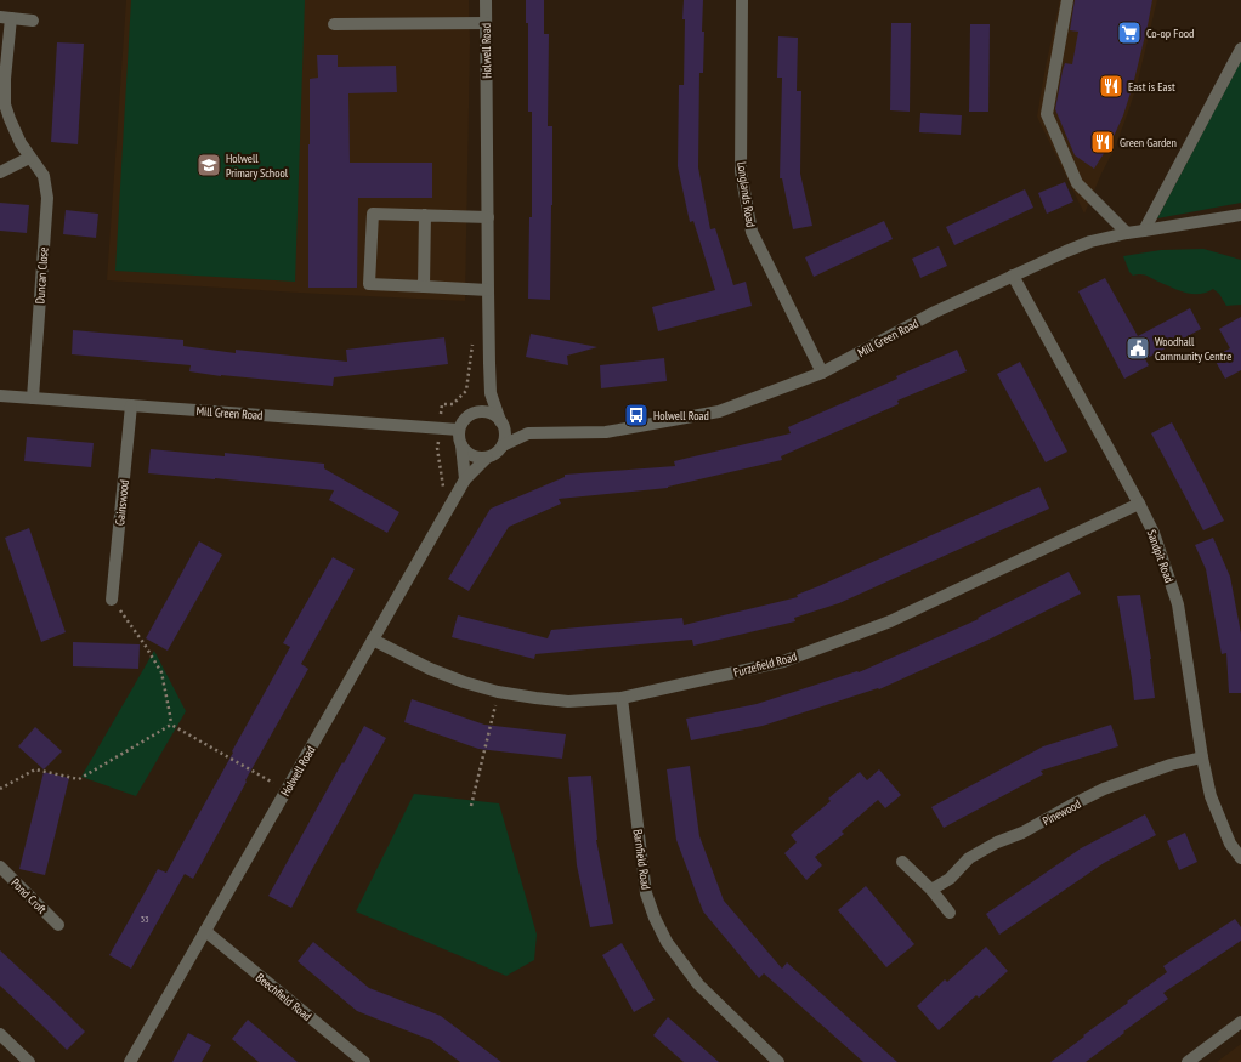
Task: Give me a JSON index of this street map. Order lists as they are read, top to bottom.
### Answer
{
  "streets": {
    "street": [
      "Holwell Road",
      "Longlands Road",
      "Duncan Close",
      "Mill Green Road",
      "Gainswood",
      "Sandpit Road",
      "Furzefield Road",
      "Pinewood",
      "Barnfield Road",
      "Pond Croft",
      "Beechfield Road"
    ]
  },
  "crossings": [
    ["Holwell Road", "Mill Green Road"],
    ["Holwell Road", "Furzefield Road"],
    ["Holwell Road", "Beechfield Road"],
    ["Longlands Road", "Mill Green Road"],
    ["Duncan Close", "Mill Green Road"],
    ["Mill Green Road", "Gainswood"],
    ["Mill Green Road", "Sandpit Road"],
    ["Sandpit Road", "Furzefield Road"],
    ["Sandpit Road", "Pinewood"],
    ["Furzefield Road", "Barnfield Road"]
  ],
  "places": {
    "supermarket": ["Co-op Food"],
    "restaurant": ["East is East", "Green Garden"],
    "school or university": ["Holwell Primary School"],
    "public building": ["Woodhall Community Centre"],
    "bus stop": ["Holwell Road"]
  },
  "house_numbers": ["33"]
}
